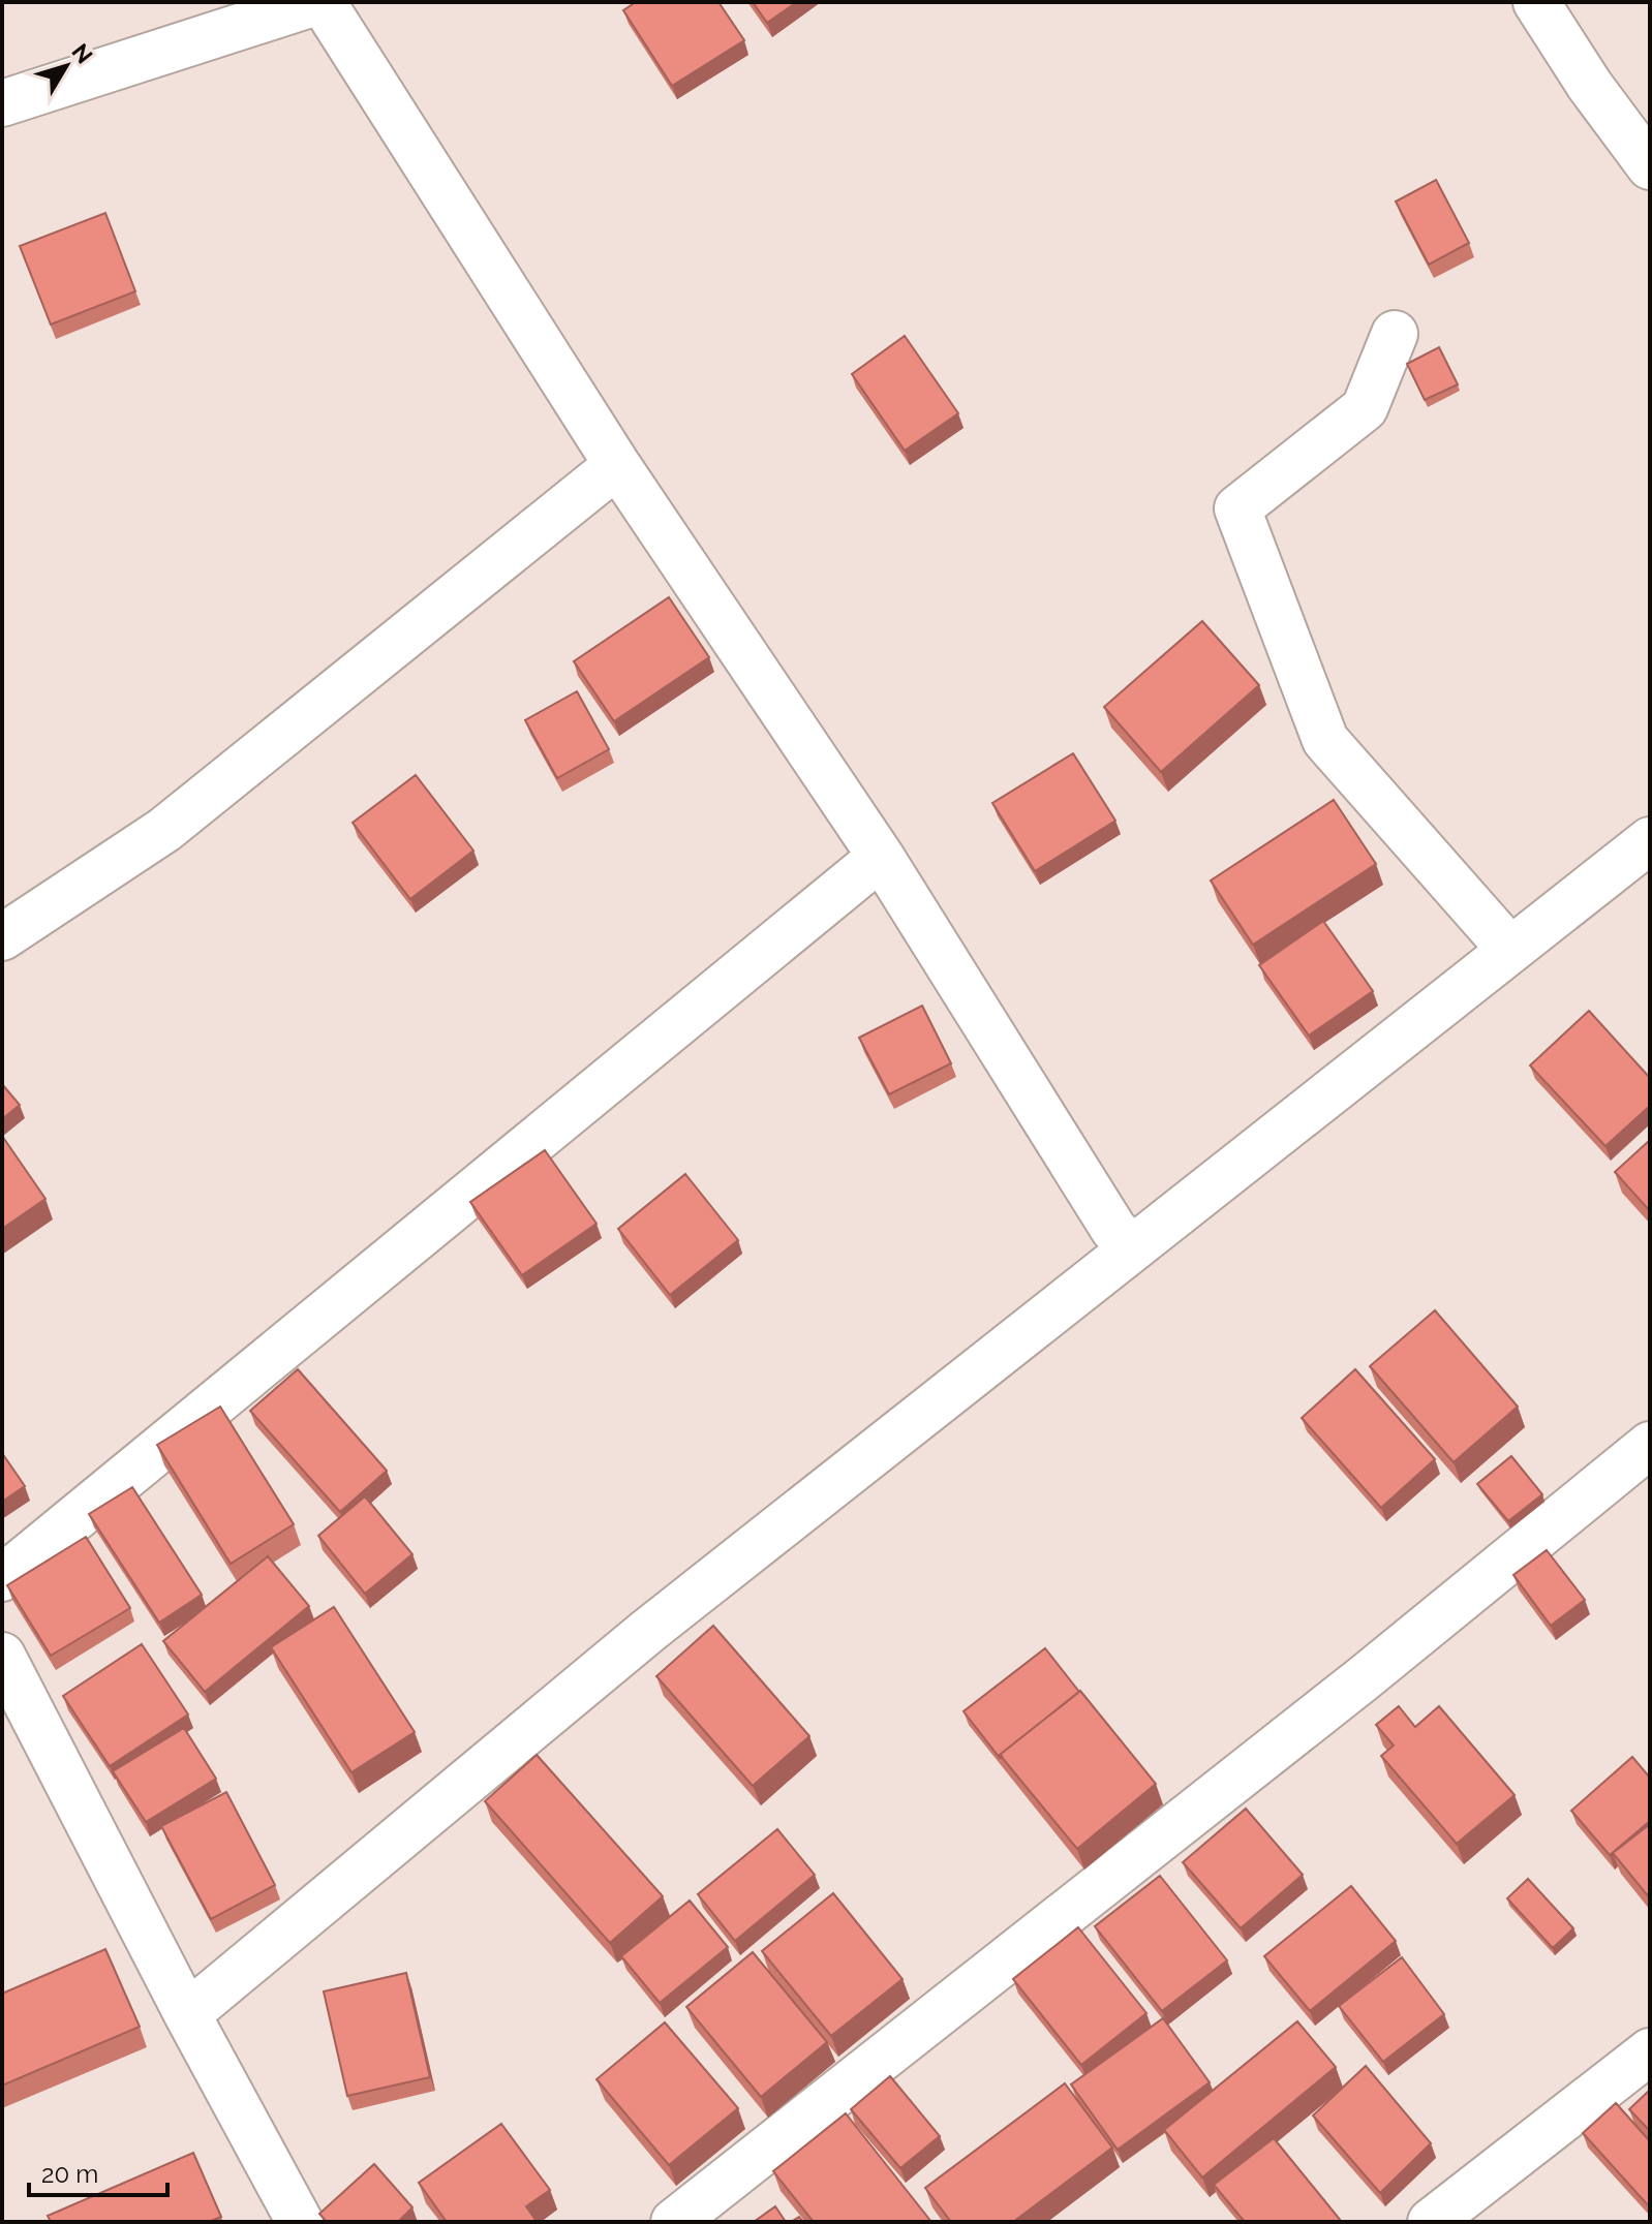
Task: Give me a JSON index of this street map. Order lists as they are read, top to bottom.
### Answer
{
  "scale_bar": "20 m",
  "north": "top right"
}
